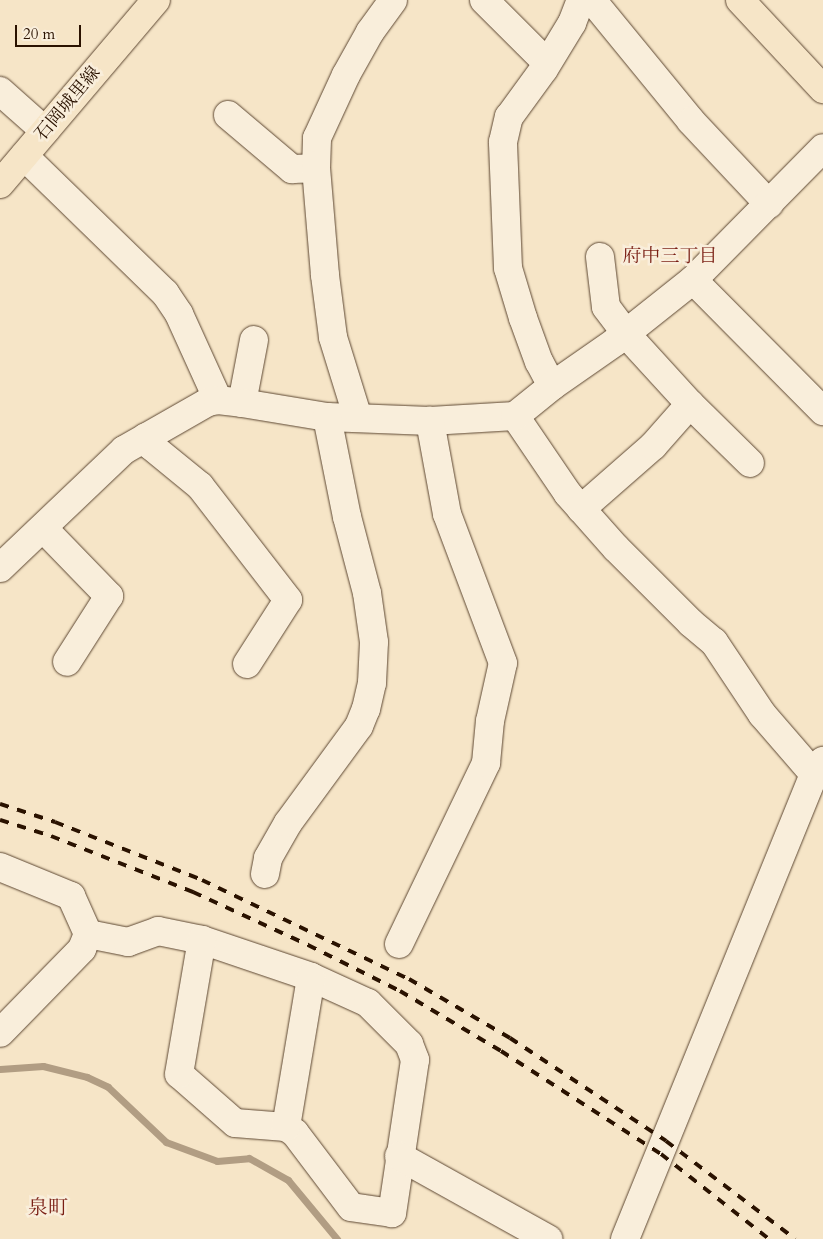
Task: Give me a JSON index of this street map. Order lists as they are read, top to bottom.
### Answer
{
  "streets": {
    "main road": ["石岡城里線"]
  },
  "districts": ["府中三丁目", "泉町"],
  "scale_bar": "20 m"
}
